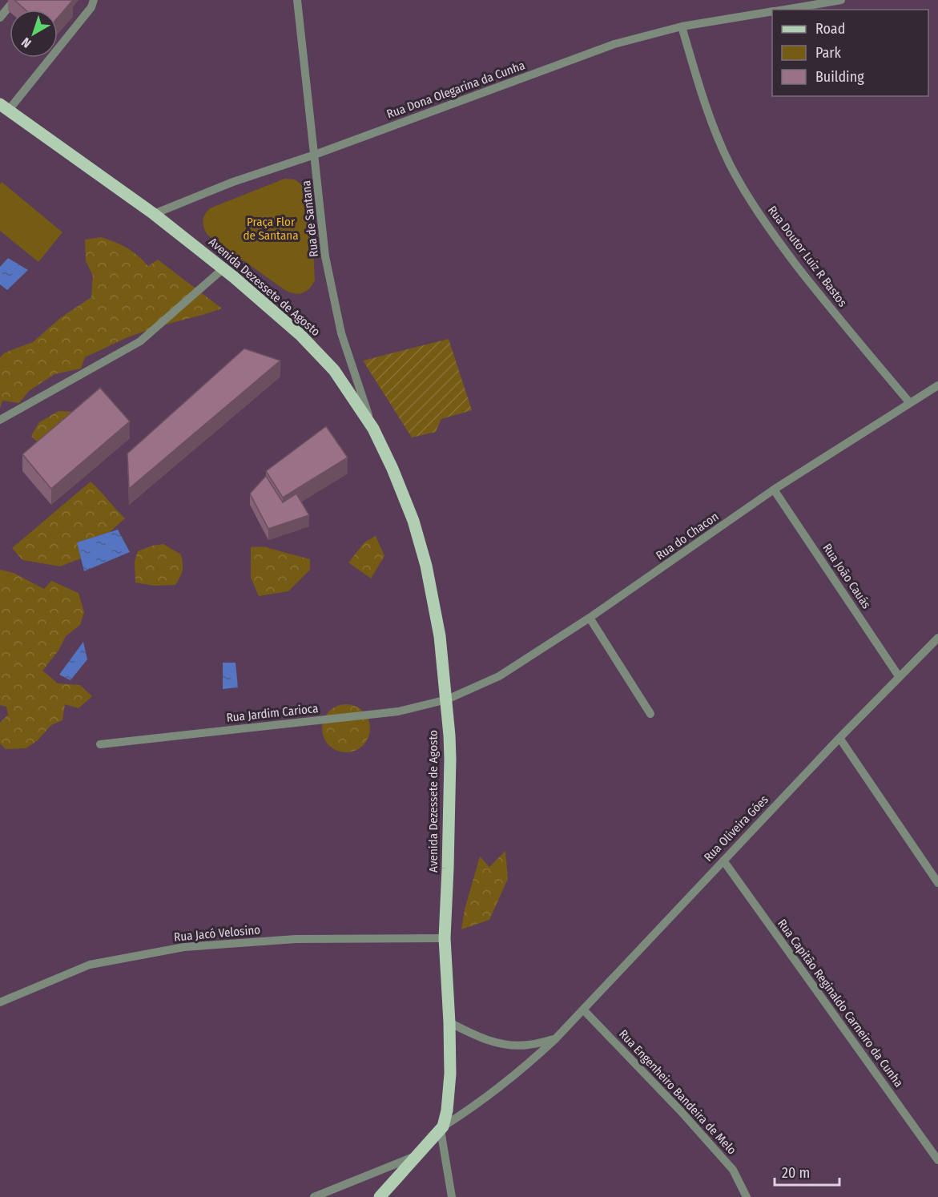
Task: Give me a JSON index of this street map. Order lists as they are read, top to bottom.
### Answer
{
  "streets": {
    "main road": ["Avenida Dezessete de Agosto"],
    "street": [
      "Rua Dona Olegarina da Cunha",
      "Rua de Santana",
      "Rua Doutor Luiz R Bastos",
      "Rua do Chacon",
      "Rua João Cauás",
      "Rua Jardim Carioca",
      "Rua Oliveira Góes",
      "Rua Jacó Velosino",
      "Rua Capitão Reginaldo Carneiro da Cunha",
      "Rua Engenheiro Bandeira de Melo"
    ]
  },
  "crossings": [
    ["Rua Dona Olegarina da Cunha", "Rua de Santana"],
    ["Rua Dona Olegarina da Cunha", "Rua Doutor Luiz R Bastos"],
    ["Rua Dona Olegarina da Cunha", "Avenida Dezessete de Agosto"],
    ["Rua de Santana", "Avenida Dezessete de Agosto"],
    ["Rua Doutor Luiz R Bastos", "Rua do Chacon"],
    ["Avenida Dezessete de Agosto", "Rua do Chacon"],
    ["Avenida Dezessete de Agosto", "Rua Jardim Carioca"],
    ["Avenida Dezessete de Agosto", "Rua Oliveira Góes"],
    ["Avenida Dezessete de Agosto", "Rua Jacó Velosino"],
    ["Rua do Chacon", "Rua João Cauás"],
    ["Rua do Chacon", "Rua Jardim Carioca"],
    ["Rua João Cauás", "Rua Oliveira Góes"],
    ["Rua Oliveira Góes", "Rua Capitão Reginaldo Carneiro da Cunha"],
    ["Rua Oliveira Góes", "Rua Engenheiro Bandeira de Melo"]
  ],
  "parks": ["Praça Flor de Santana"],
  "legend": ["Road", "Park", "Building"],
  "scale_bar": "20 m",
  "north": "bottom left"
}
